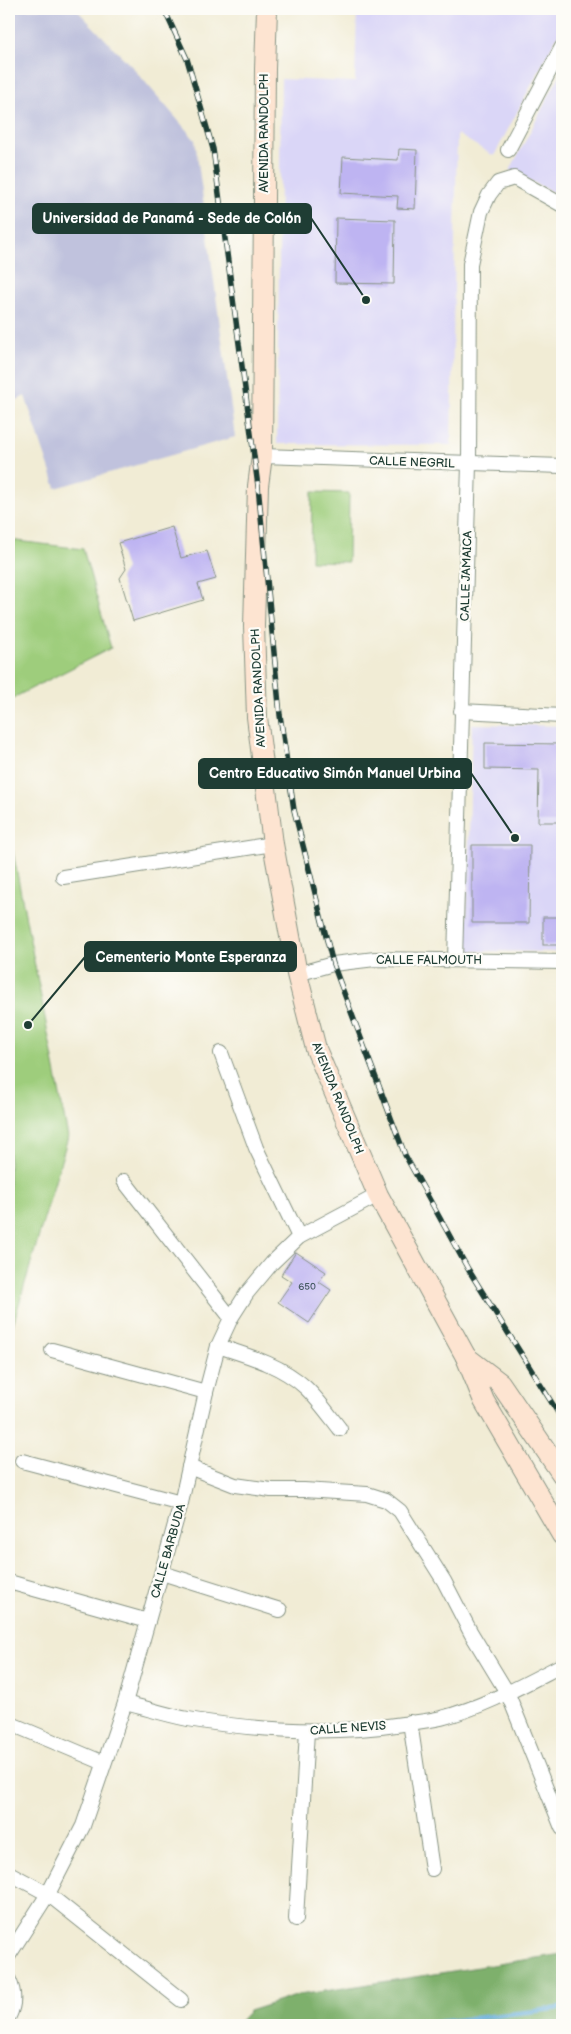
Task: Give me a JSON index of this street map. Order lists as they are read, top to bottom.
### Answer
{
  "streets": {
    "main road": ["AVENIDA RANDOLPH"],
    "street": [
      "CALLE NEGRIL",
      "CALLE JAMAICA",
      "CALLE FALMOUTH",
      "CALLE BARBUDA",
      "CALLE NEVIS"
    ]
  },
  "crossings": [
    ["AVENIDA RANDOLPH", "CALLE NEGRIL"],
    ["AVENIDA RANDOLPH", "CALLE FALMOUTH"],
    ["AVENIDA RANDOLPH", "CALLE BARBUDA"],
    ["CALLE NEGRIL", "CALLE JAMAICA"],
    ["CALLE JAMAICA", "CALLE FALMOUTH"],
    ["CALLE BARBUDA", "CALLE NEVIS"]
  ],
  "places": ["Universidad de Panamá - Sede de Colón", "Centro Educativo Simón Manuel Urbina", "Cementerio Monte Esperanza"],
  "house_numbers": ["650"]
}
